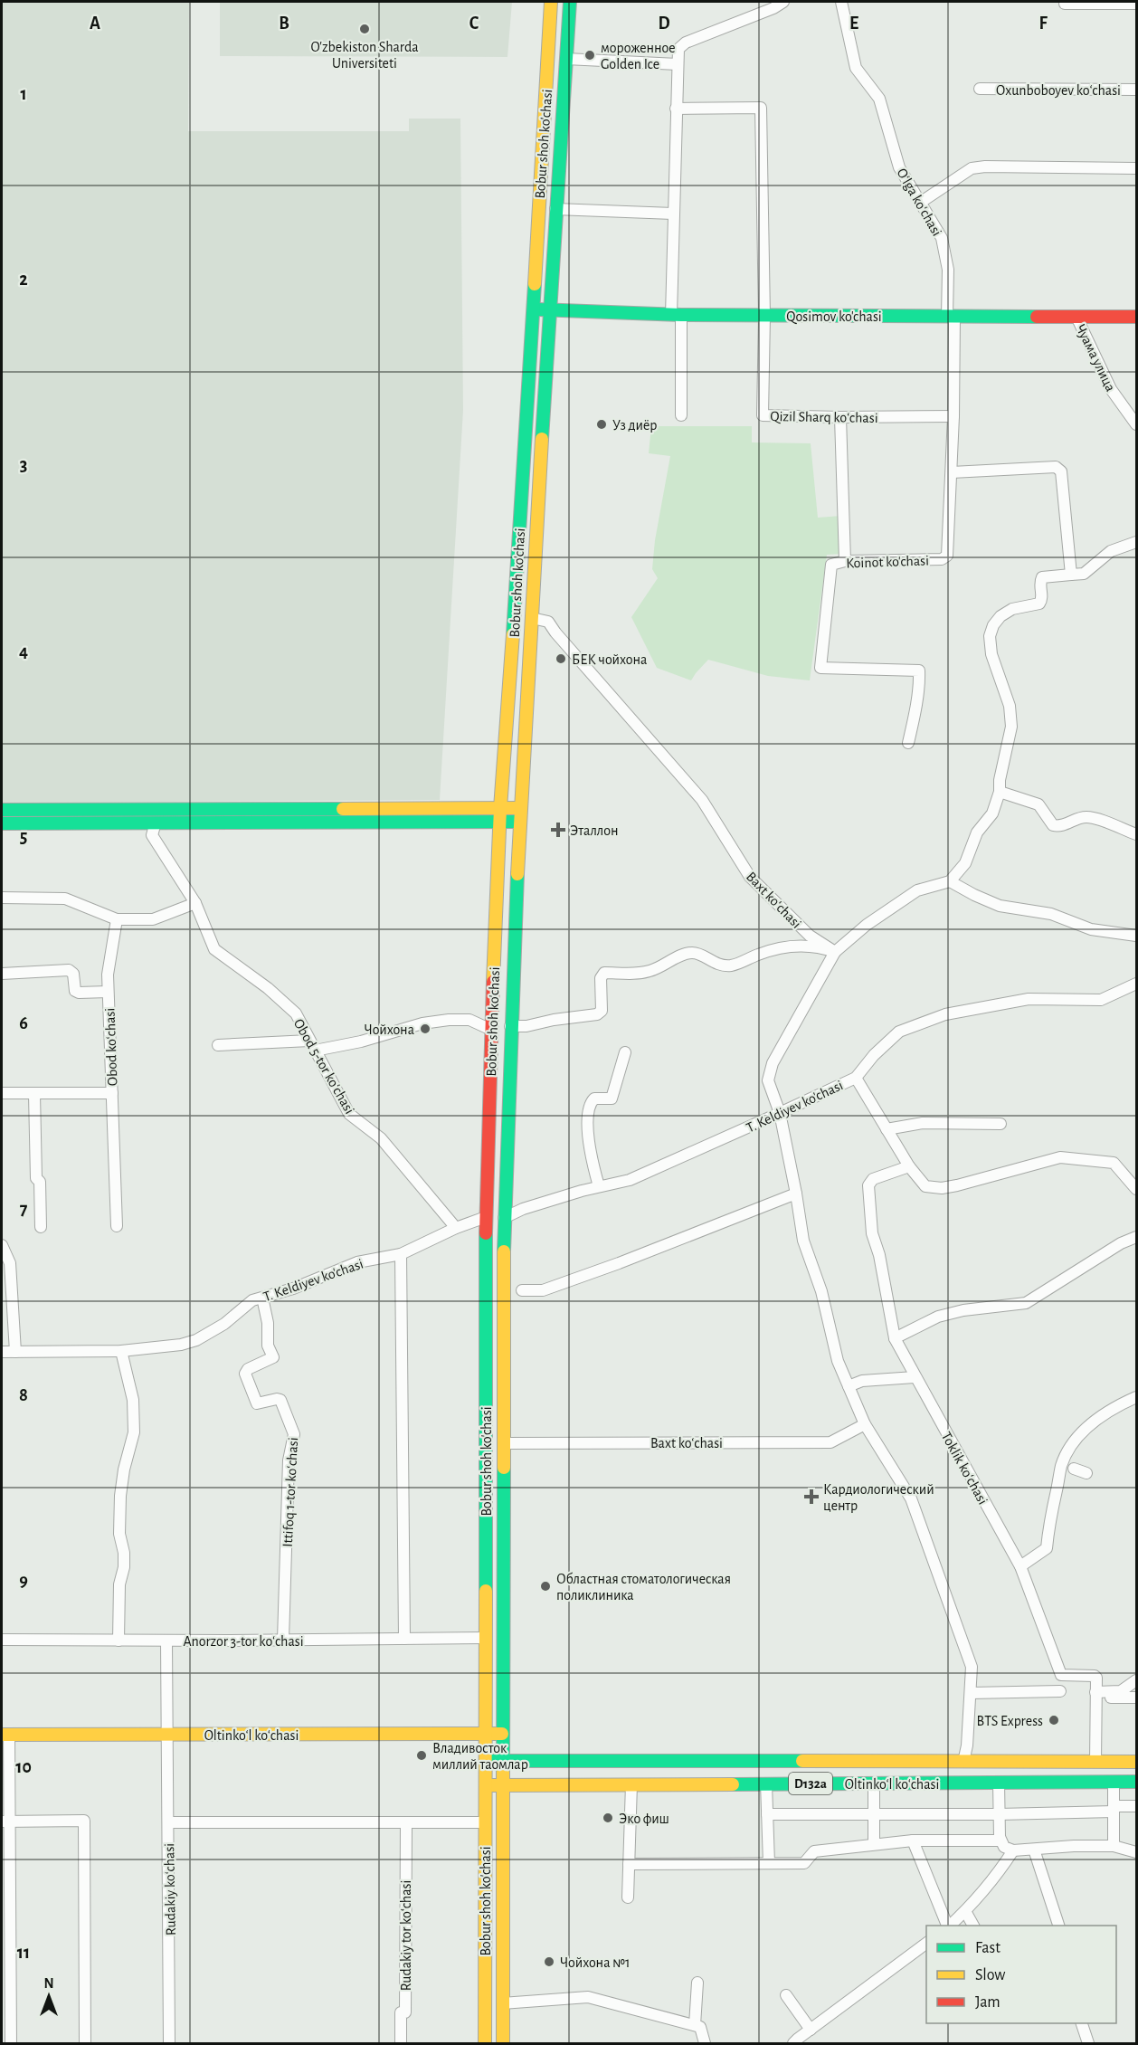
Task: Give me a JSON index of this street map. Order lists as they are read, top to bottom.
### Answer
{
  "streets": {
    "main road": [
      "Bobur shoh ko'chasi",
      "Qosimov ko'chasi",
      "Oltinkoʻl koʻchasi",
      "D132a"
    ],
    "street": [
      "Oxunboboyev koʻchasi",
      "Oʻlga koʻchasi",
      "Чуама улица",
      "Qizil Sharq koʻchasi",
      "Koinot ko'chasi",
      "Baxt koʻchasi",
      "Obod koʻchasi",
      "Obod 5-tor koʻchasi",
      "T. Keldiyev ko'chasi",
      "Toklik koʻchasi",
      "Ittifoq 1-tor koʻchasi",
      "Anorzor 3-tor koʻchasi",
      "Rudakiy koʻchasi",
      "Rudakiy tor koʻchasi"
    ]
  },
  "crossings": [
    ["Bobur shoh ko'chasi", "Qosimov ko'chasi"],
    ["Bobur shoh ko'chasi", "Baxt koʻchasi"],
    ["Bobur shoh ko'chasi", "T. Keldiyev ko'chasi"],
    ["Bobur shoh ko'chasi", "Anorzor 3-tor koʻchasi"],
    ["Bobur shoh ko'chasi", "Oltinkoʻl koʻchasi"],
    ["Oʻlga koʻchasi", "Qosimov ko'chasi"],
    ["Oʻlga koʻchasi", "Koinot ko'chasi"],
    ["Qosimov ko'chasi", "Чуама улица"],
    ["Qosimov ko'chasi", "Qizil Sharq koʻchasi"],
    ["Qosimov ko'chasi", "Koinot ko'chasi"],
    ["Qizil Sharq koʻchasi", "Koinot ko'chasi"],
    ["Obod 5-tor koʻchasi", "T. Keldiyev ko'chasi"],
    ["T. Keldiyev ko'chasi", "Ittifoq 1-tor koʻchasi"],
    ["Ittifoq 1-tor koʻchasi", "Anorzor 3-tor koʻchasi"],
    ["Anorzor 3-tor koʻchasi", "Rudakiy koʻchasi"],
    ["Oltinkoʻl koʻchasi", "Rudakiy koʻchasi"]
  ],
  "places": {
    "other": [
      "O'zbekiston Sharda Universiteti",
      "мороженное Golden Ice",
      "Уз диёр",
      "БЕК чойхона",
      "Чойхона",
      "Областная стоматологическая поликлиника",
      "BTS Express",
      "Владивосток миллий таомлар",
      "Эко фиш",
      "Чойхона №1"
    ],
    "health": ["Эталлон", "Кардиологический центр"]
  },
  "legend": ["Fast", "Slow", "Jam"],
  "north": "top",
  "grid": {
    "columns": [
      "A",
      "B",
      "C",
      "D",
      "E",
      "F"
    ],
    "rows": [
      "1",
      "2",
      "3",
      "4",
      "5",
      "6",
      "7",
      "8",
      "9",
      "10",
      "11"
    ]
  }
}
